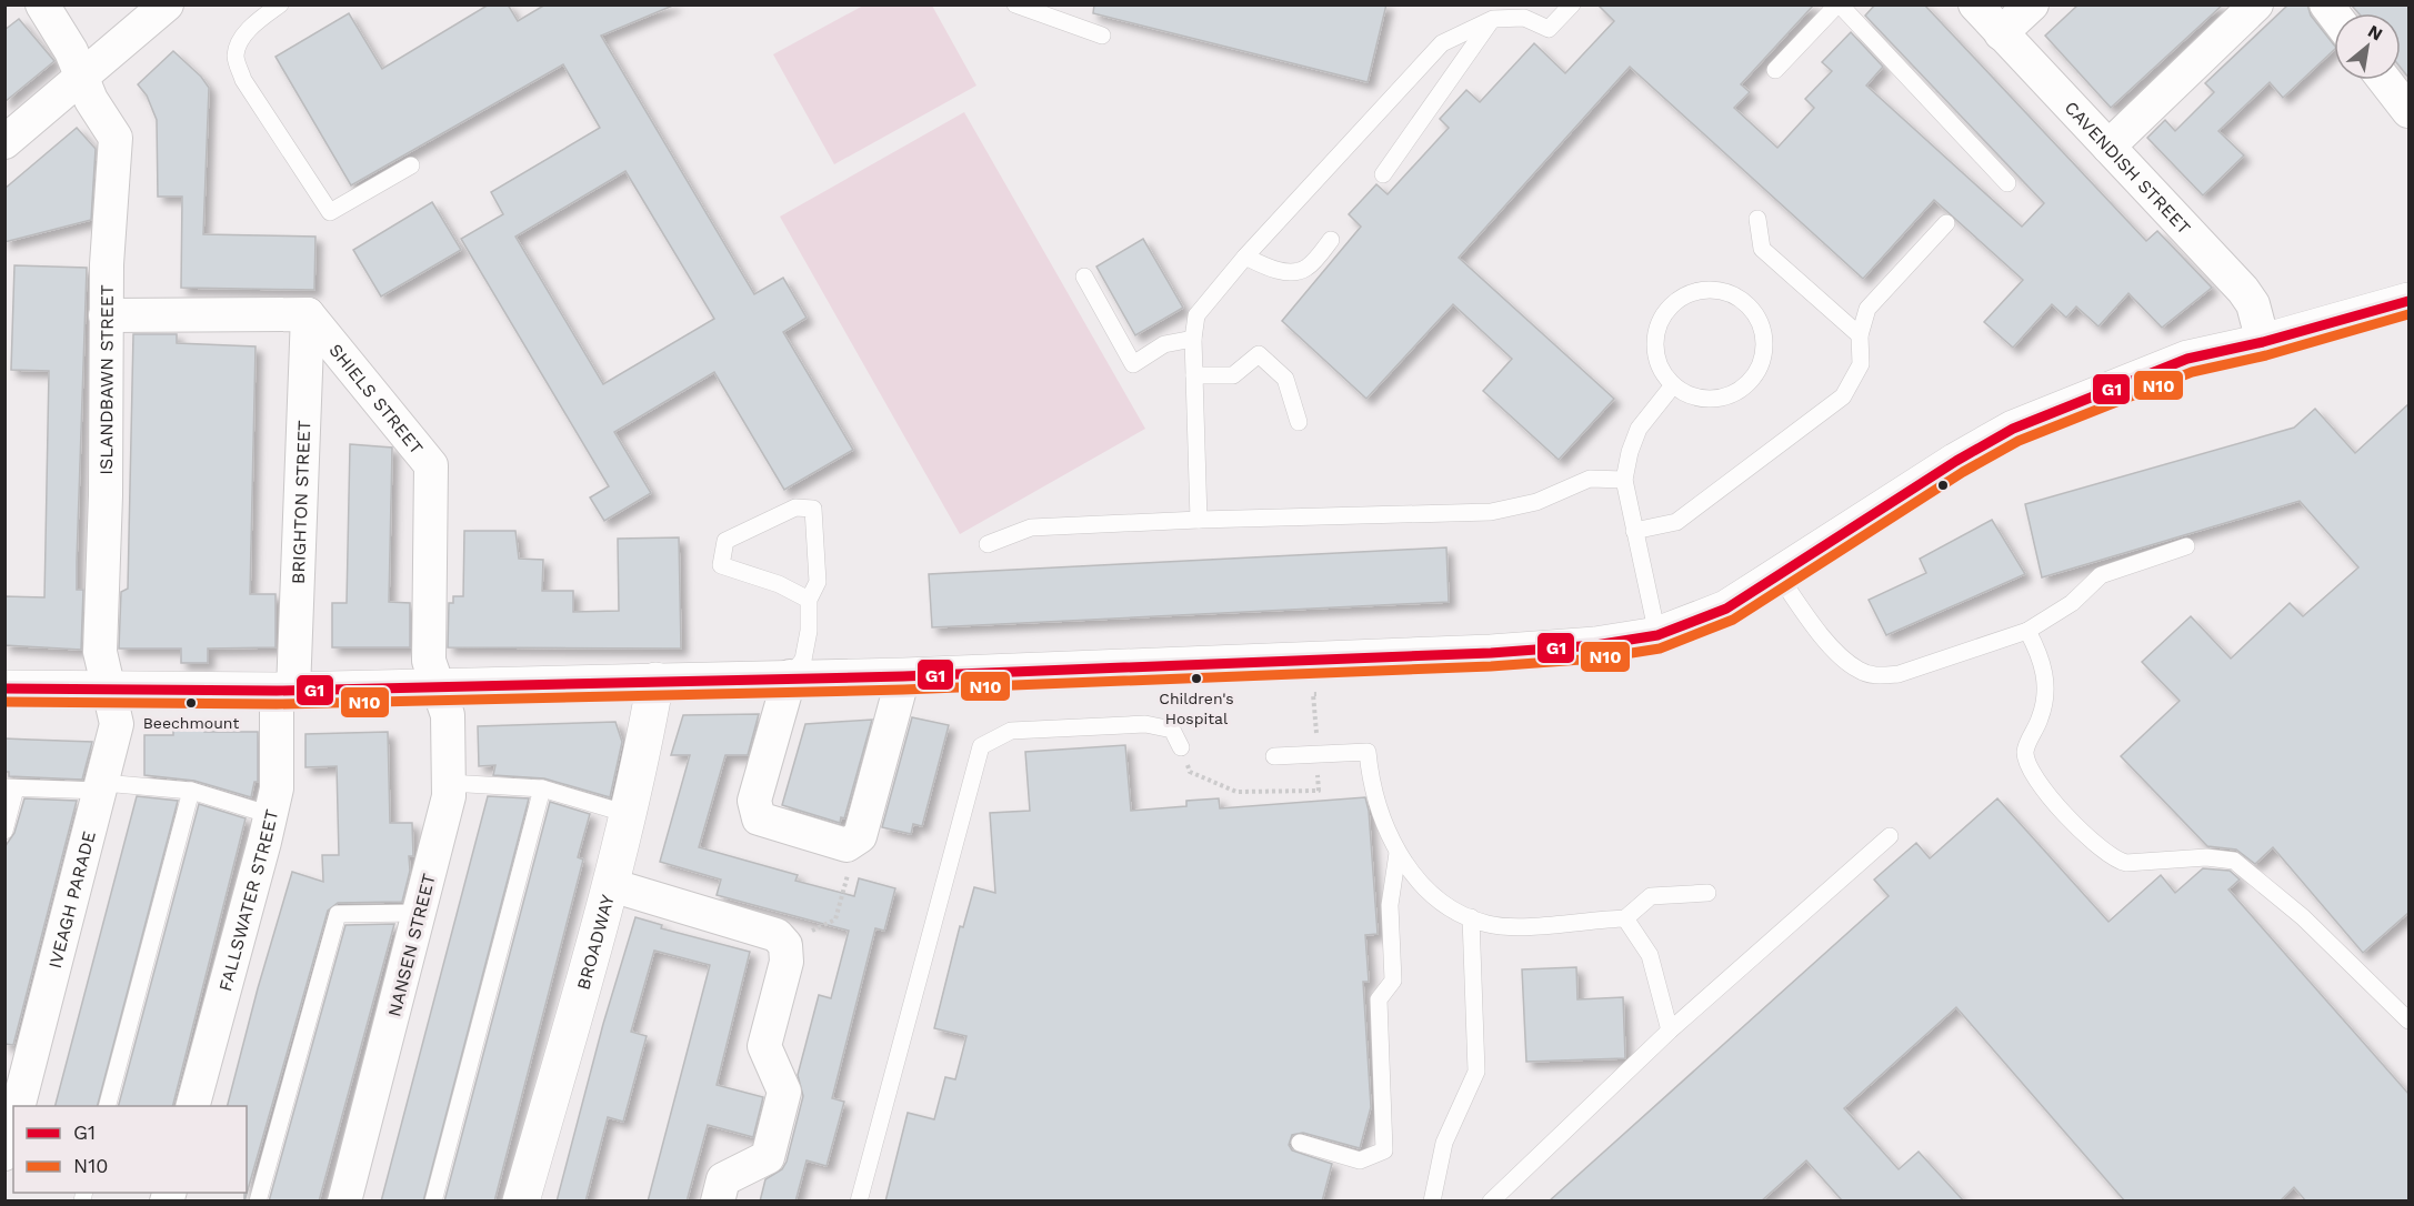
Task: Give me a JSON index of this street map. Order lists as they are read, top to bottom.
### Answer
{
  "streets": {
    "main road": ["BROADWAY"],
    "street": [
      "CAVENDISH STREET",
      "ISLANDBAWN STREET",
      "SHIELS STREET",
      "BRIGHTON STREET",
      "IVEAGH PARADE",
      "FALLSWATER STREET",
      "NANSEN STREET"
    ]
  },
  "crossings": [
    ["ISLANDBAWN STREET", "IVEAGH PARADE"],
    ["SHIELS STREET", "BRIGHTON STREET"],
    ["SHIELS STREET", "NANSEN STREET"],
    ["BRIGHTON STREET", "FALLSWATER STREET"]
  ],
  "places": ["Children's Hospital", "Beechmount"],
  "lines": ["transit line G1", "transit line N10"],
  "legend": ["G1", "N10"],
  "north": "top right"
}
